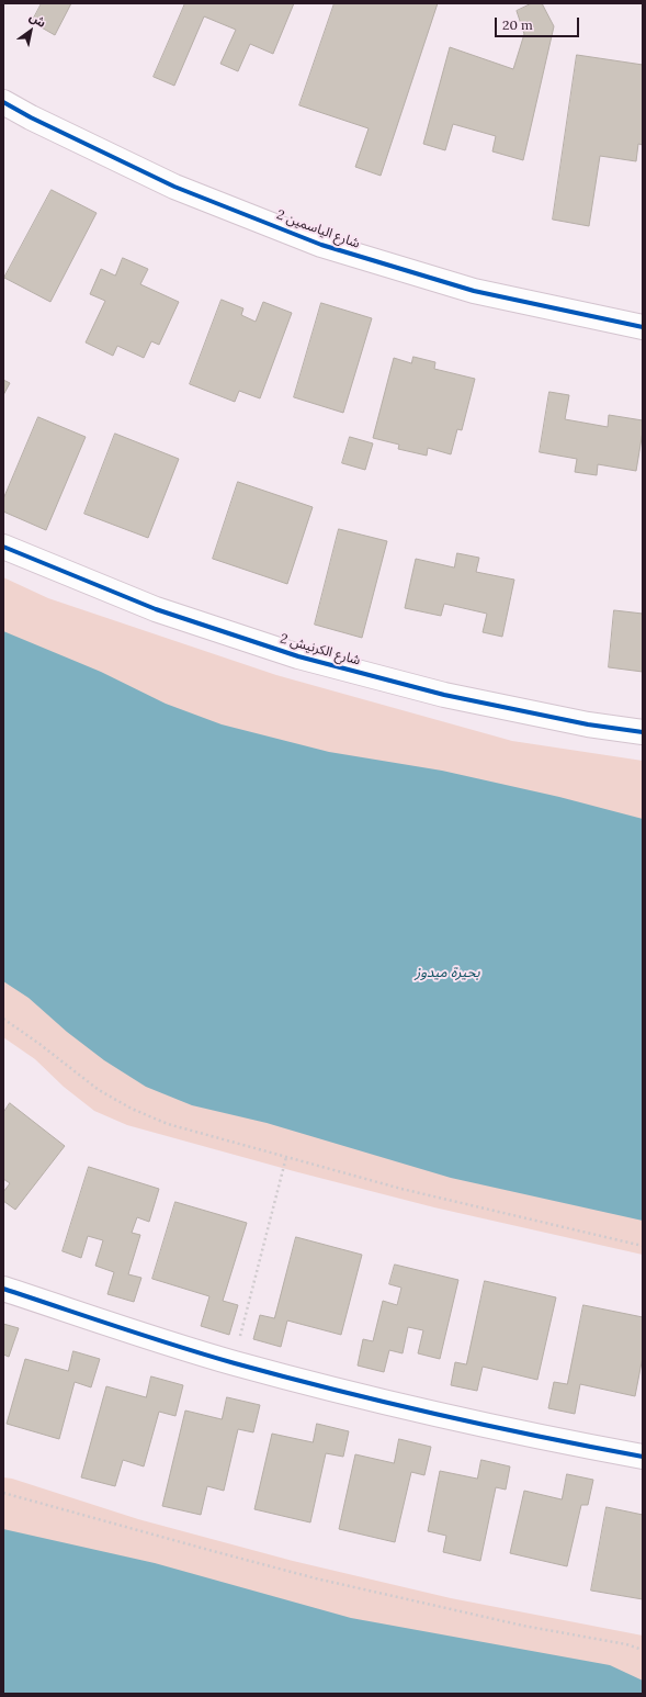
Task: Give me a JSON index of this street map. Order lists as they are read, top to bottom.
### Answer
{
  "streets": {
    "street": ["شارع الياسمين 2", "شارع الكرنيش 2"]
  },
  "water": ["بحيرة ميدوز"],
  "scale_bar": "20 m",
  "north": "top right"
}
